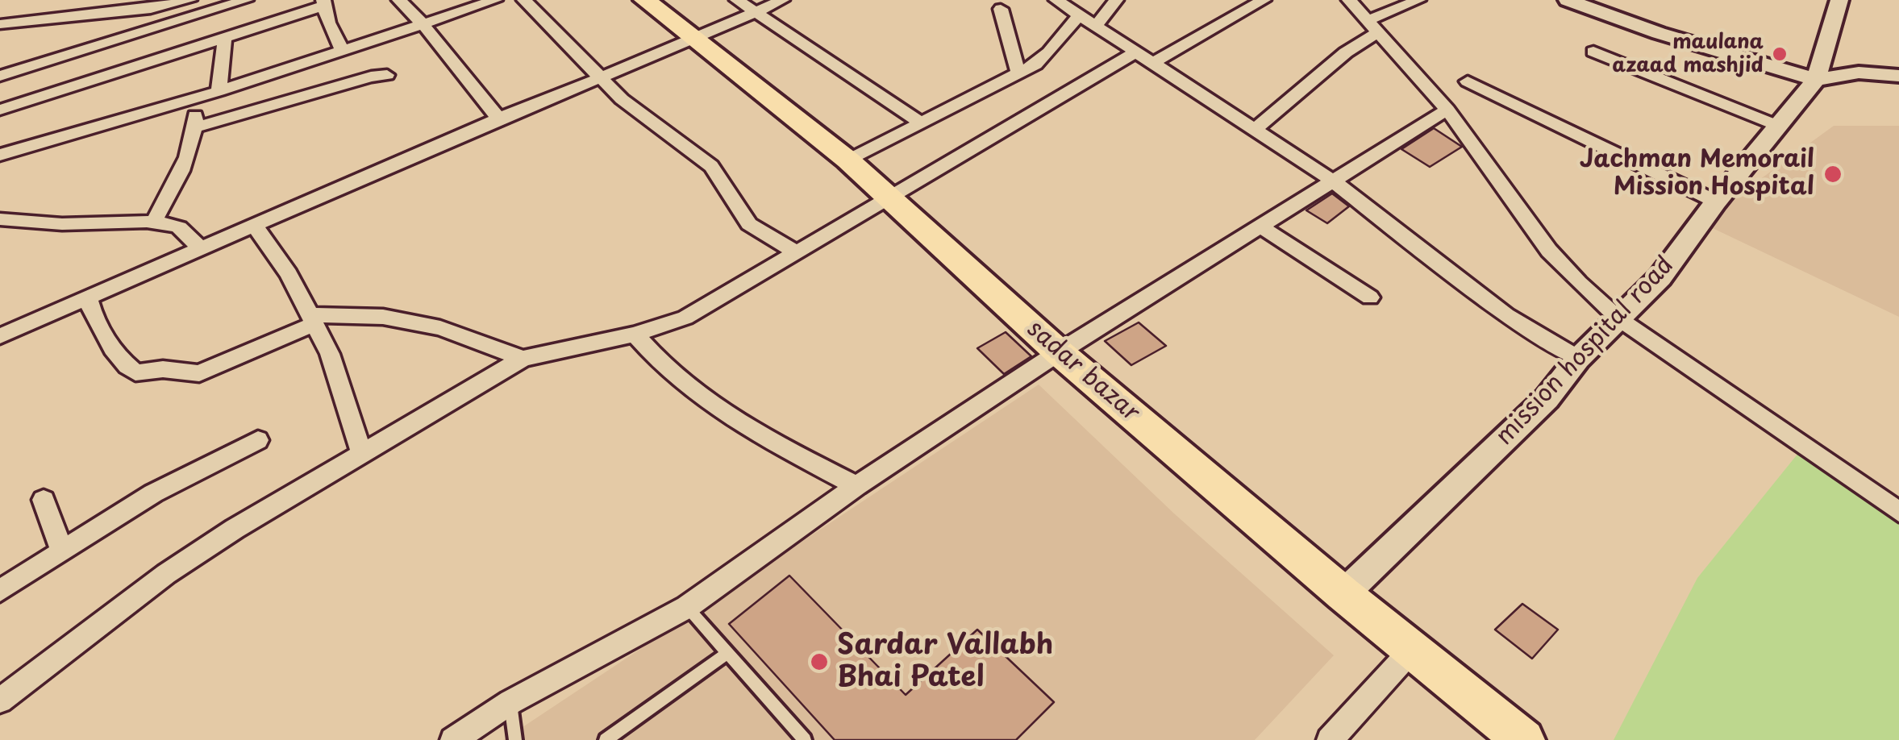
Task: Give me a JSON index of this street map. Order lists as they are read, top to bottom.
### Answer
{
  "streets": {
    "main road": ["sadar bazar"],
    "street": ["mission hospital road"]
  },
  "crossings": [
    ["mission hospital road", "sadar bazar"]
  ],
  "places": ["maulana azaad mashjid", "Jachman Memorail Mission Hospital", "Sardar Vallabh Bhai Patel"]
}
